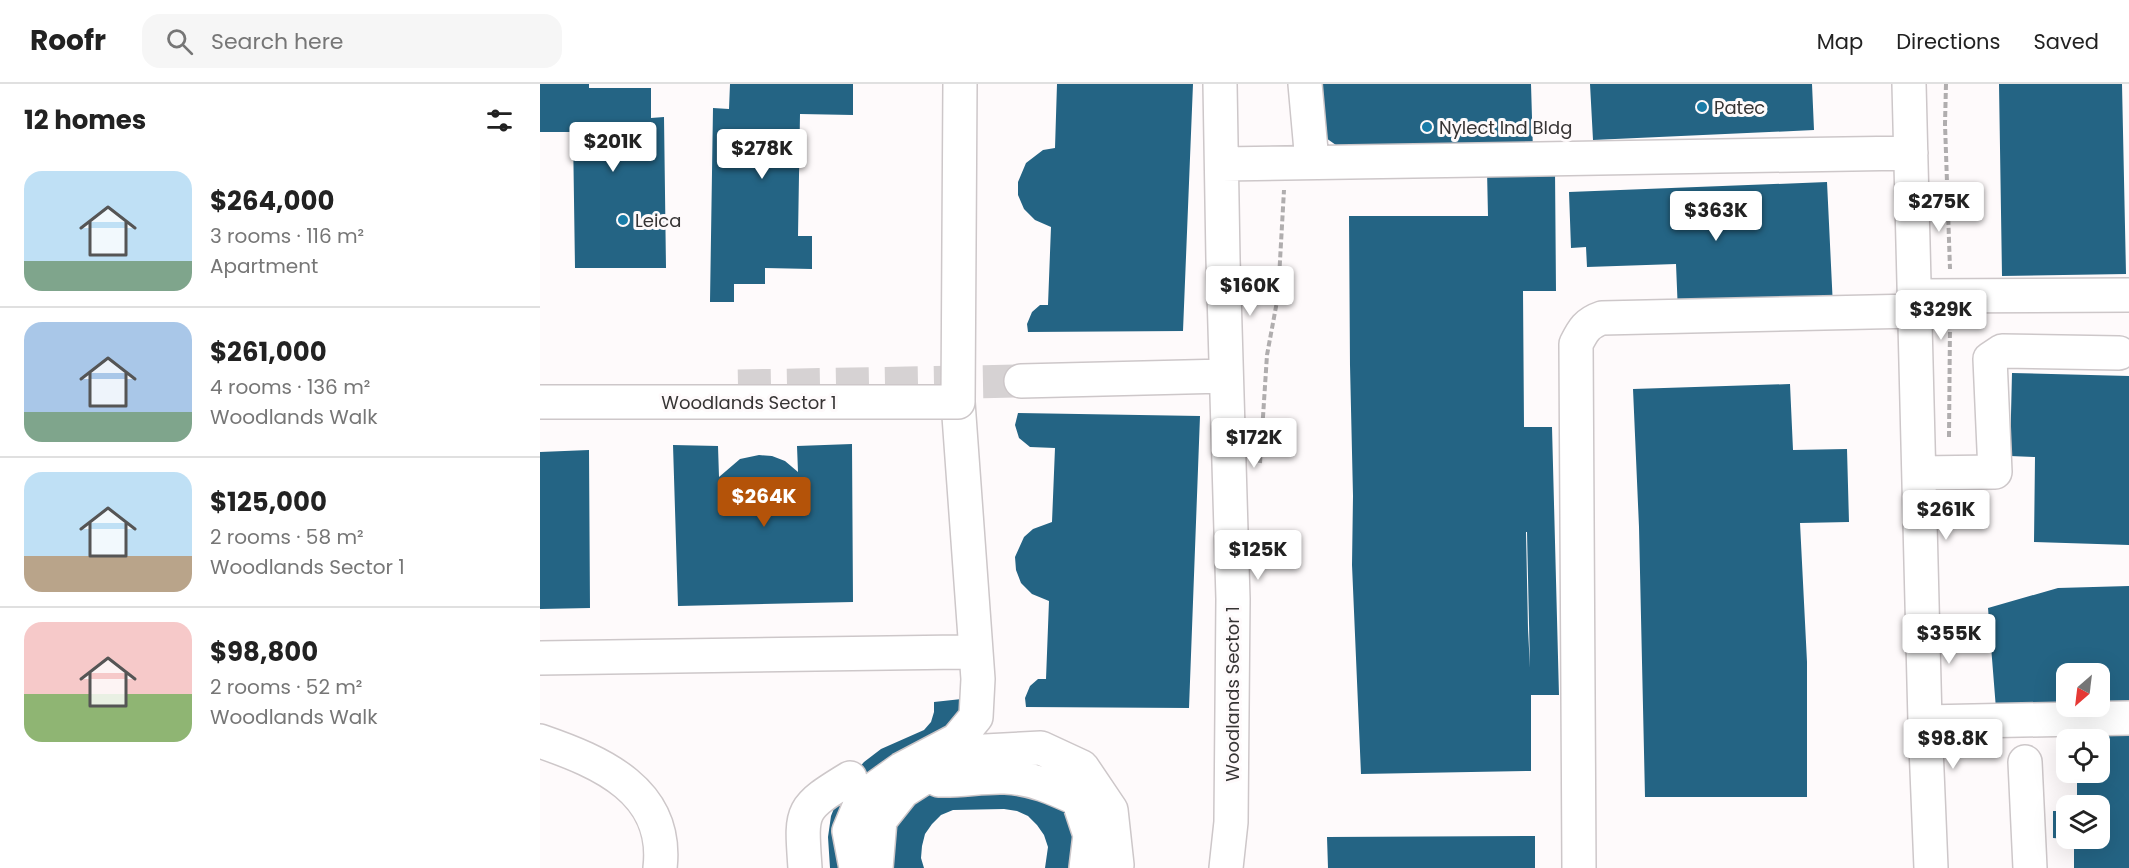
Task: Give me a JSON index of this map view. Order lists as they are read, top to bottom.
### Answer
{
  "streets": {
    "street": ["Woodlands Sector 1"]
  },
  "places": ["Patec", "Nylect Ind Bldg", "Leica"],
  "north": "bottom left",
  "page": {
    "header": "Roofr",
    "search": "Search here",
    "nav": ["Map", "Directions", "Saved"],
    "heading": "12 homes",
    "price": [
      "$201K",
      "$278K",
      "$275K",
      "$363K",
      "$160K",
      "$329K",
      "$172K",
      "$264K",
      "$261K",
      "$125K",
      "$355K",
      "$98.8K"
    ],
    "list": [
      {
        "name": "$264,000",
        "note": "3 rooms · 116 m² · Apartment"
      },
      {
        "name": "$261,000",
        "note": "4 rooms · 136 m² · Woodlands Walk"
      },
      {
        "name": "$125,000",
        "note": "2 rooms · 58 m² · Woodlands Sector 1"
      },
      {
        "name": "$98,800",
        "note": "2 rooms · 52 m² · Woodlands Walk"
      }
    ]
  }
}
